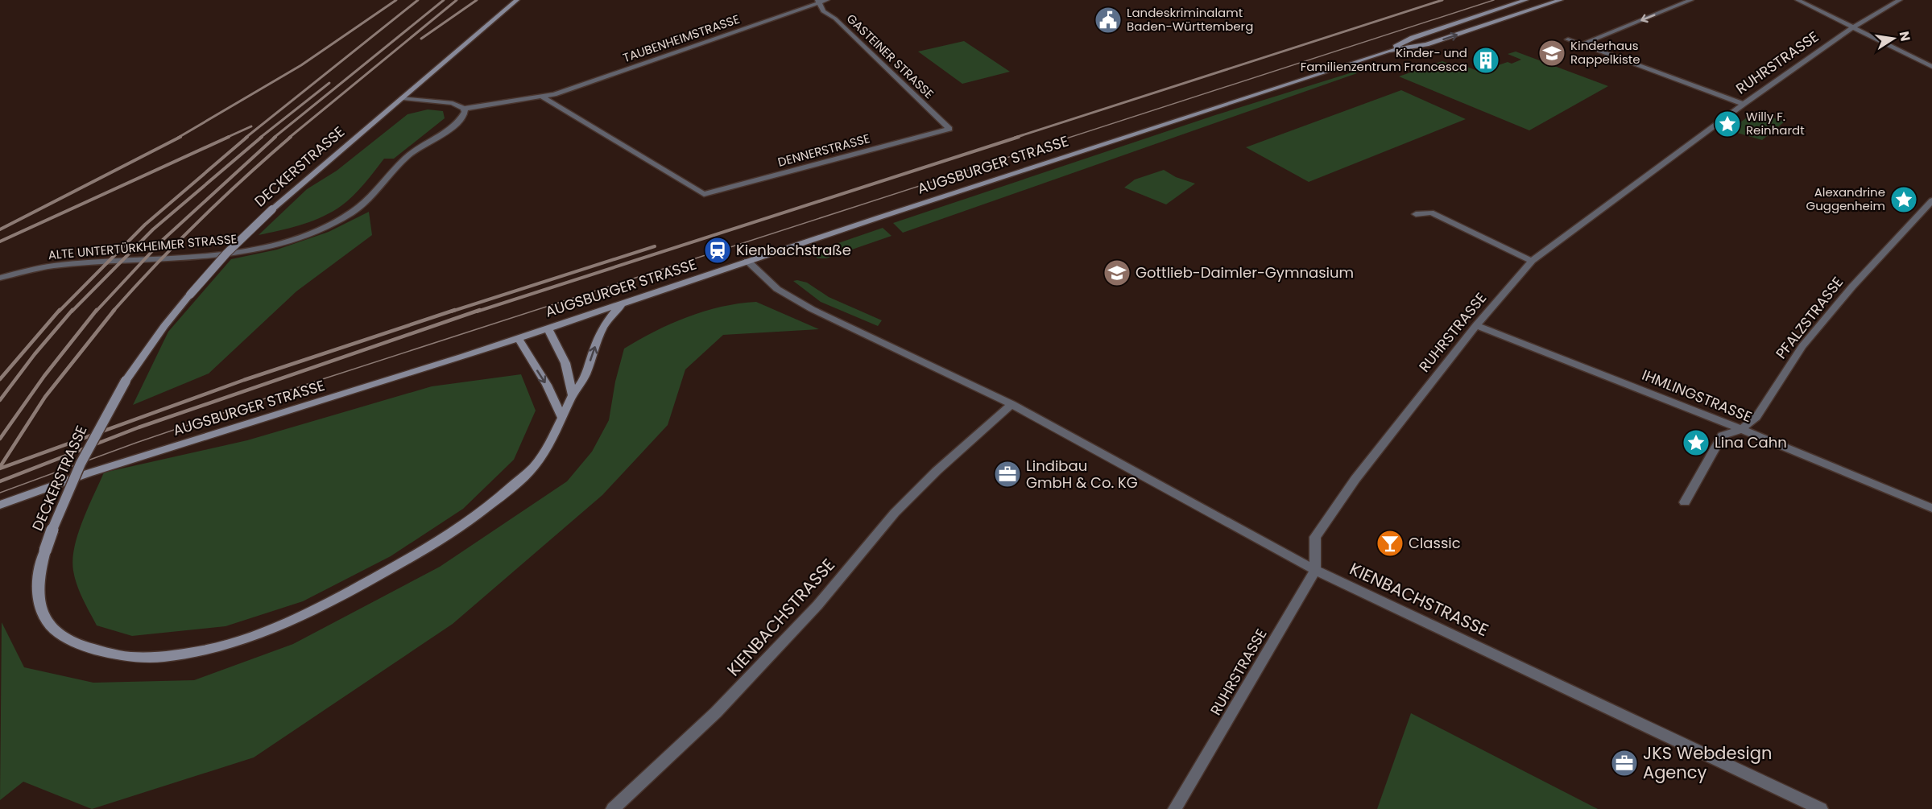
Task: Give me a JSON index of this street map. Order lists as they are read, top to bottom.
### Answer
{
  "streets": {
    "main road": ["AUGSBURGER STRASSE", "DECKERSTRASSE"],
    "street": [
      "TAUBENHEIMSTRASSE",
      "GASTEINER STRASSE",
      "RUHRSTRASSE",
      "DENNERSTRASSE",
      "ALTE UNTERTÜRKHEIMER STRASSE",
      "PFALZSTRASSE",
      "IHMLINGSTRASSE",
      "KIENBACHSTRASSE"
    ]
  },
  "crossings": [
    ["TAUBENHEIMSTRASSE", "GASTEINER STRASSE"],
    ["TAUBENHEIMSTRASSE", "DENNERSTRASSE"],
    ["GASTEINER STRASSE", "DENNERSTRASSE"],
    ["RUHRSTRASSE", "IHMLINGSTRASSE"],
    ["RUHRSTRASSE", "KIENBACHSTRASSE"],
    ["AUGSBURGER STRASSE", "DECKERSTRASSE"],
    ["AUGSBURGER STRASSE", "KIENBACHSTRASSE"],
    ["PFALZSTRASSE", "IHMLINGSTRASSE"]
  ],
  "places": {
    "public building": ["Landeskriminalamt Baden-Württemberg"],
    "school or university": ["Kinderhaus Rappelkiste", "Gottlieb-Daimler-Gymnasium"],
    "building": ["Kinder- und Familienzentrum Francesca"],
    "place": ["Willy F. Reinhardt", "Alexandrine Guggenheim", "Lina Cahn"],
    "station": ["Kienbachstraße"],
    "office": ["Lindibau GmbH & Co. KG", "JKS Webdesign Agency"],
    "bar": ["Classic"]
  },
  "north": "right"
}
